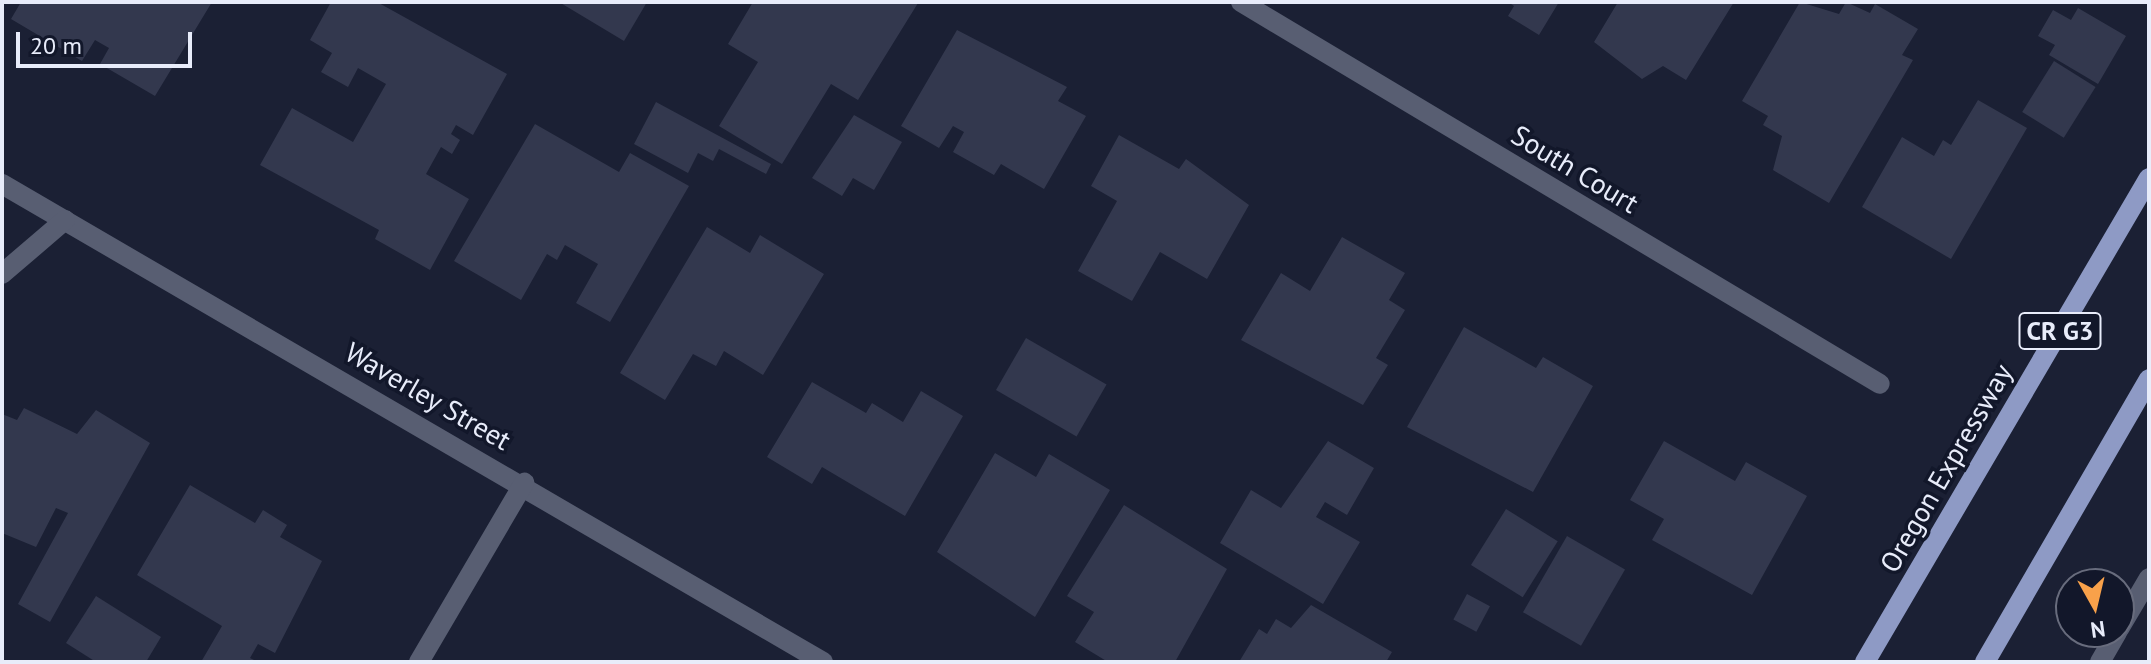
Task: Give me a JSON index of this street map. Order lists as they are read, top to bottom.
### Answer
{
  "streets": {
    "main road": ["CR G3", "Oregon Expressway"],
    "street": ["South Court", "Waverley Street"]
  },
  "scale_bar": "20 m",
  "north": "bottom"
}
